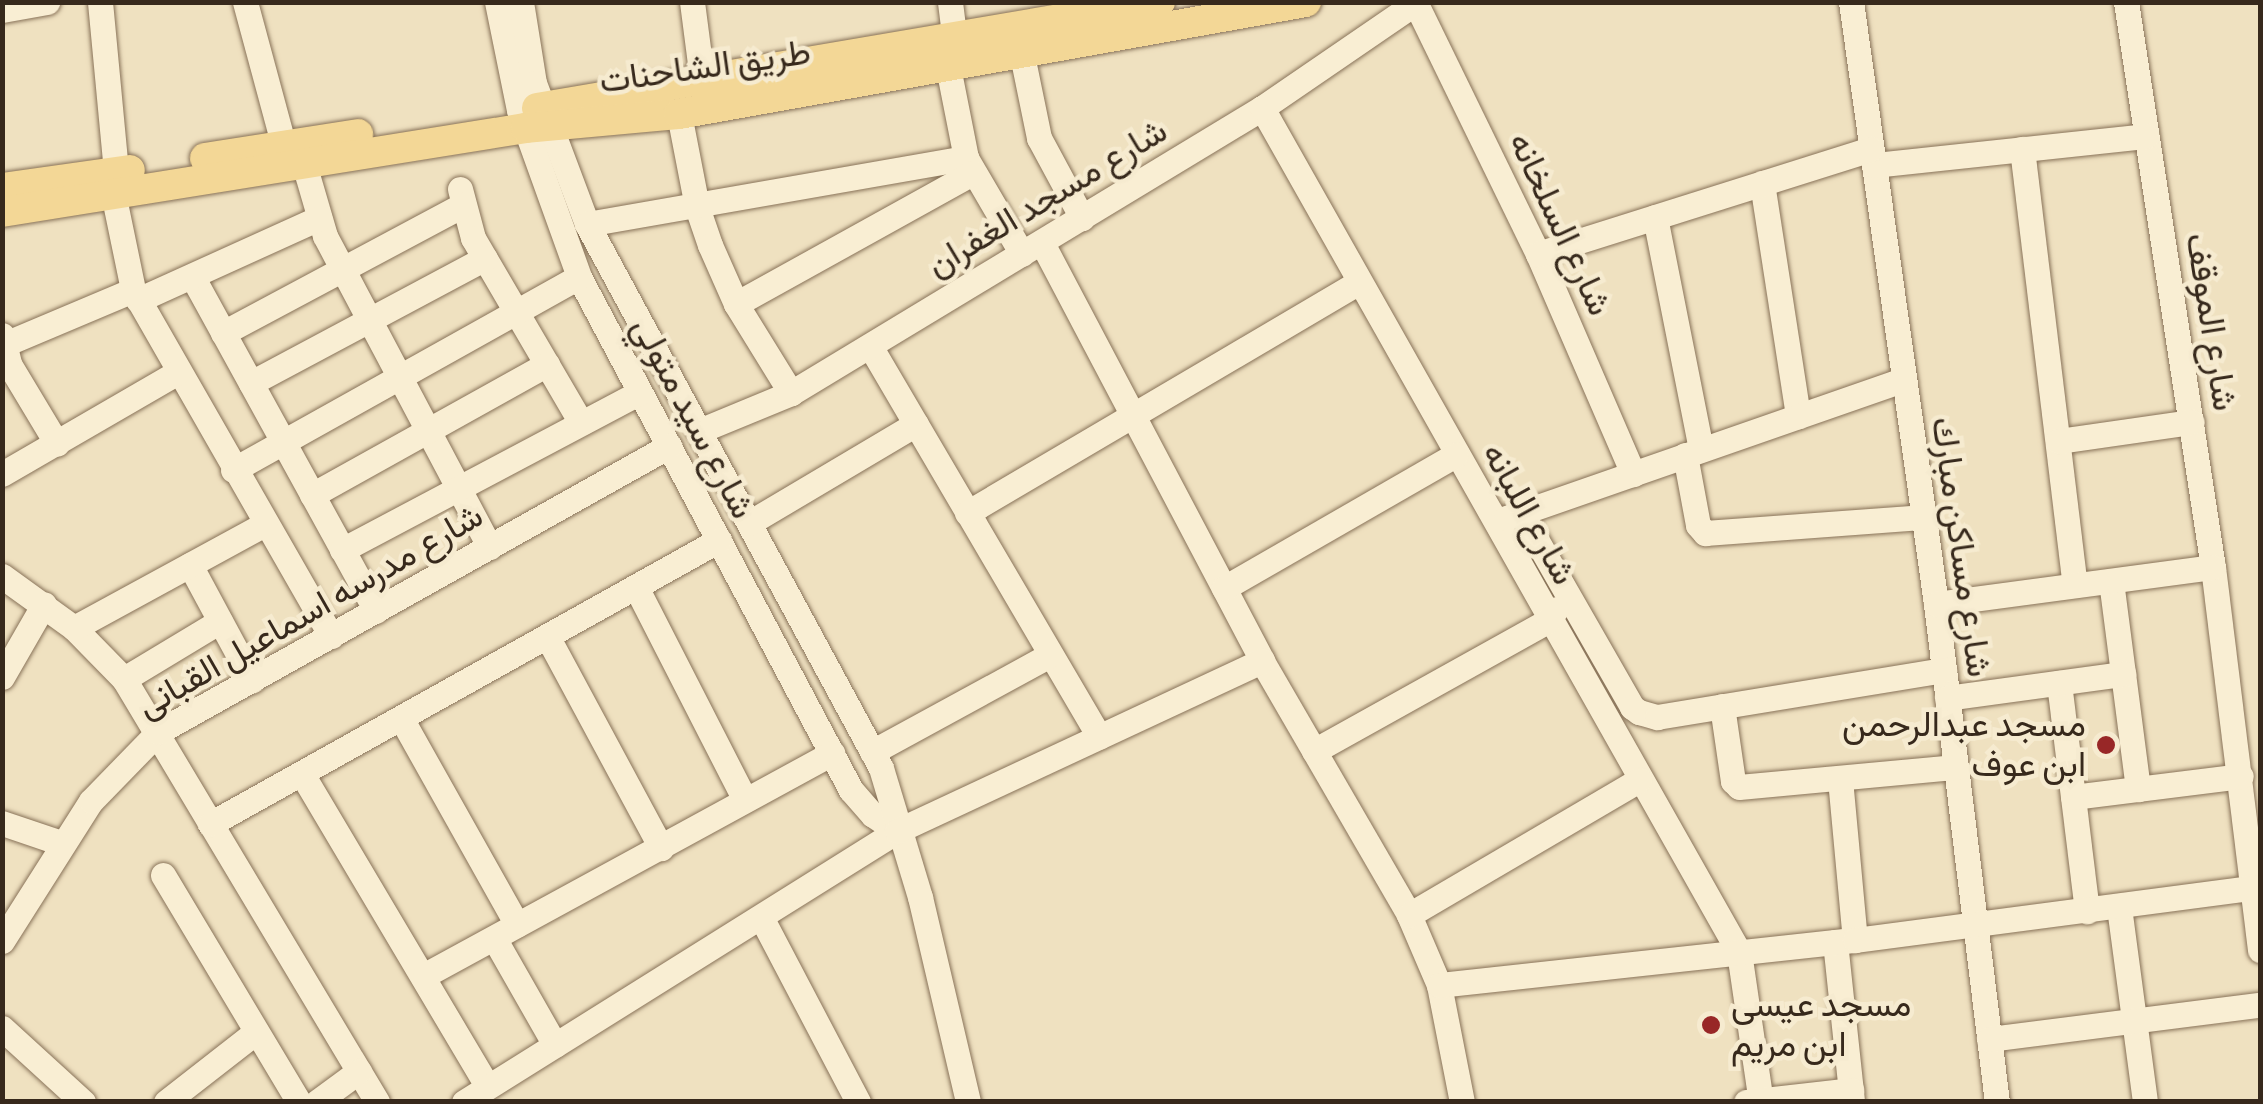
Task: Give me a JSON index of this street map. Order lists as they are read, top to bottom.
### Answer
{
  "streets": {
    "main road": ["طريق الشاحنات"],
    "street": [
      "شارع مسجد الغفران",
      "شارع السلخانه",
      "شارع الموقف",
      "شارع سيد متولي",
      "شارع اللبانه",
      "شارع مساكن مبارك",
      "شارع مدرسه اسماعيل القبانى"
    ]
  },
  "crossings": [
    ["طريق الشاحنات", "شارع سيد متولي"],
    ["شارع مسجد الغفران", "شارع السلخانه"],
    ["شارع مسجد الغفران", "شارع سيد متولي"],
    ["شارع مسجد الغفران", "شارع اللبانه"],
    ["شارع سيد متولي", "شارع مدرسه اسماعيل القبانى"]
  ],
  "places": ["مسجد عبدالرحمن ابن عوف", "مسجد عيسى ابن مريم"]
}
